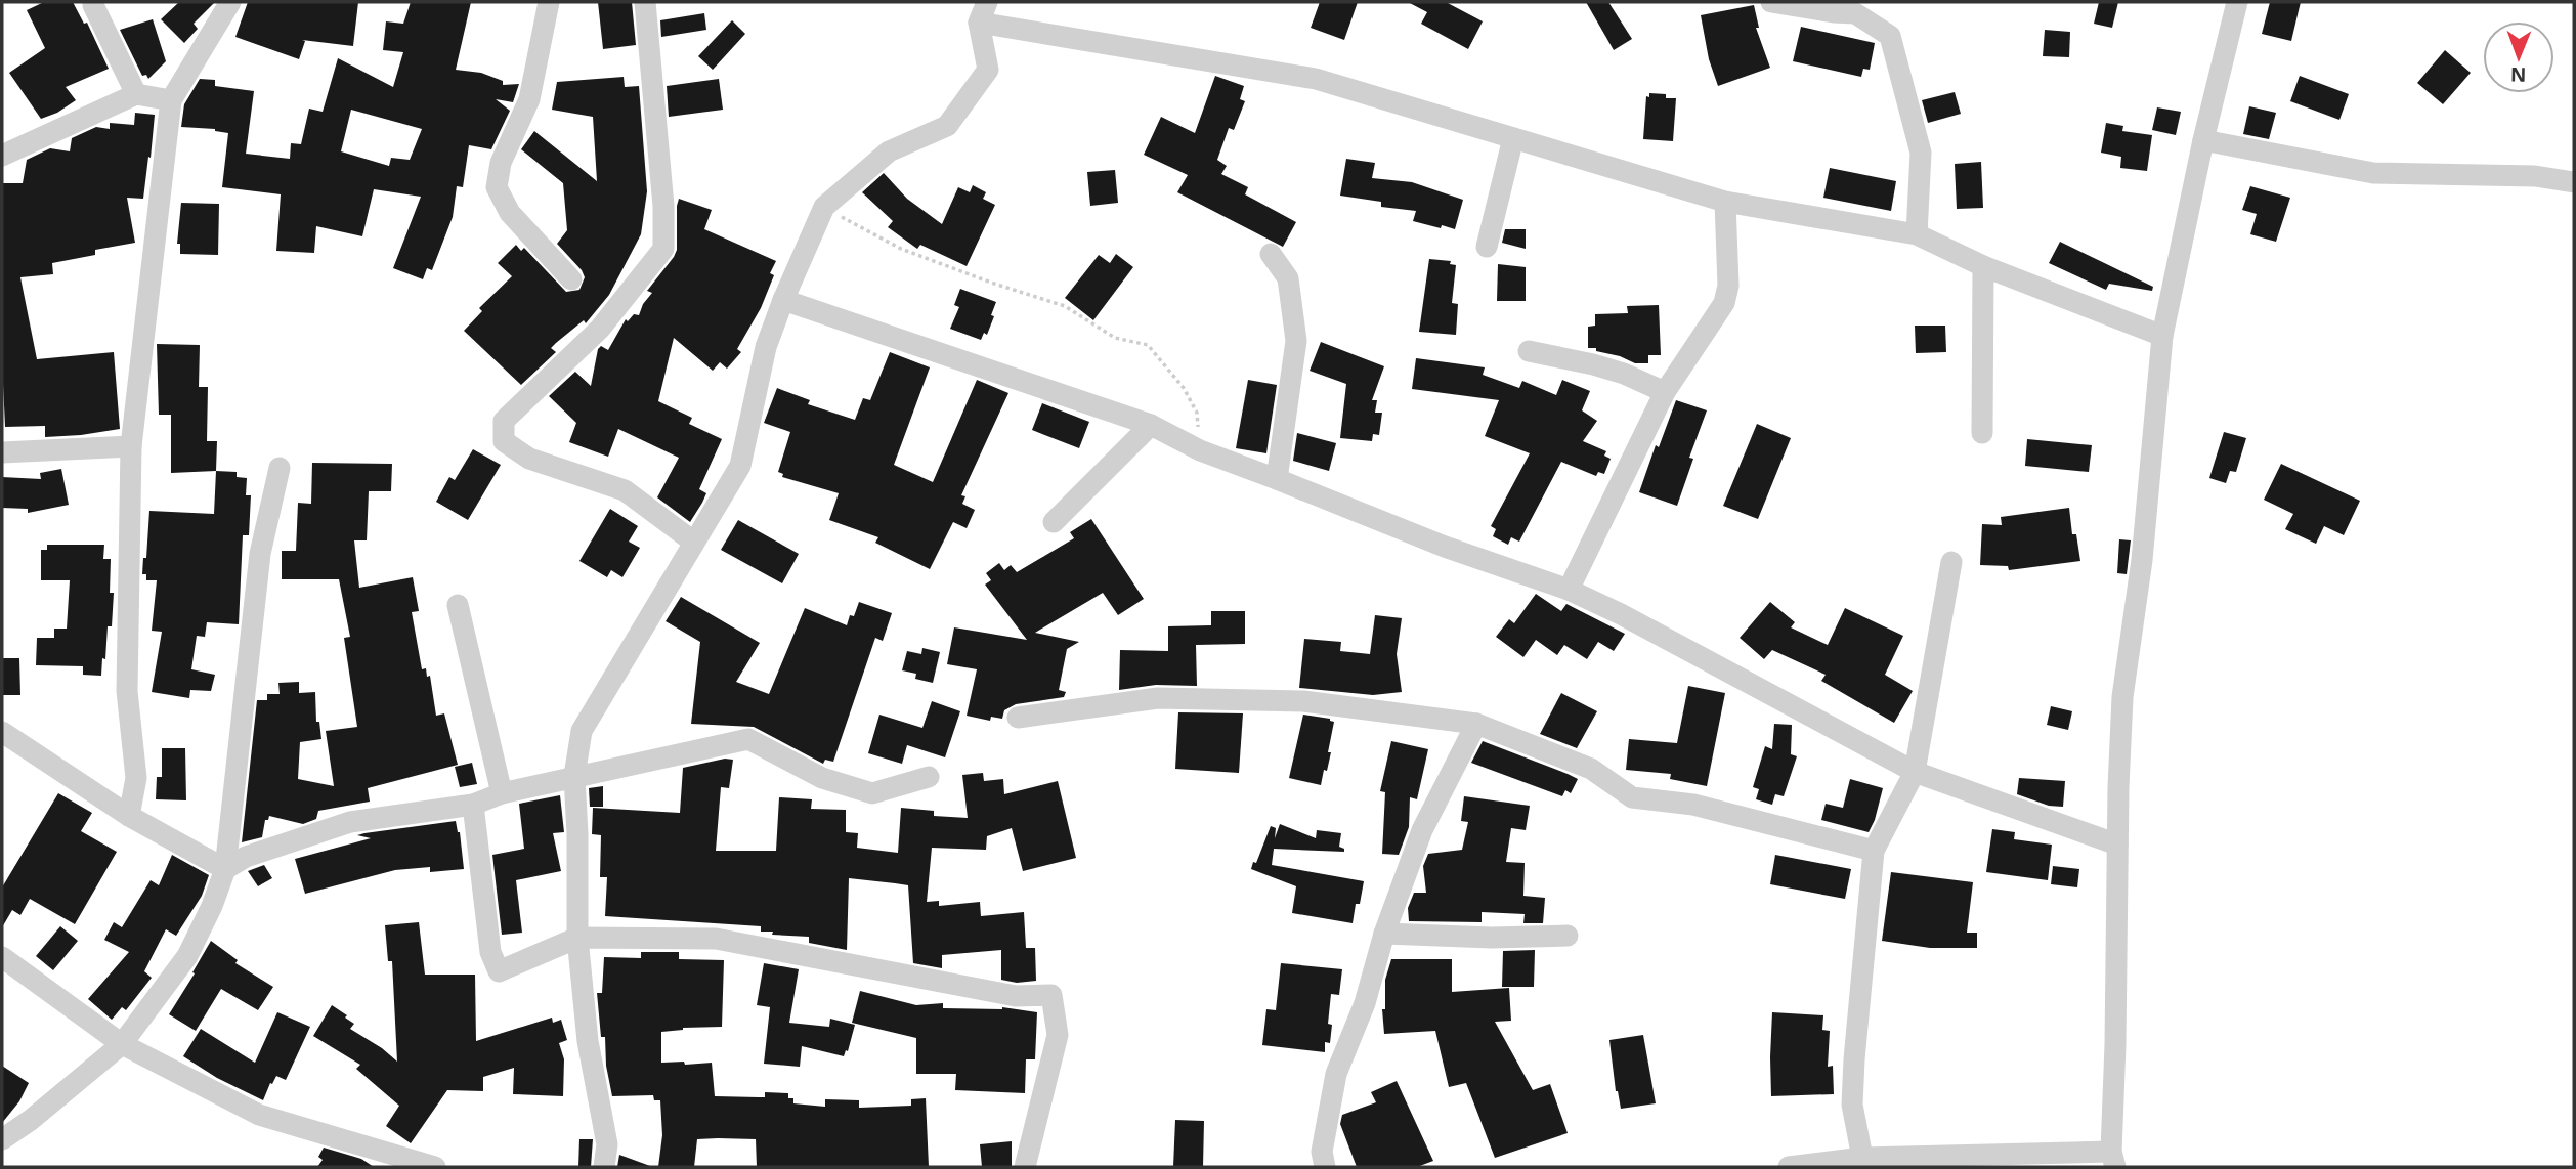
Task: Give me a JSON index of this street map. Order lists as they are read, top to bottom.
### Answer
{
  "north": "bottom"
}
